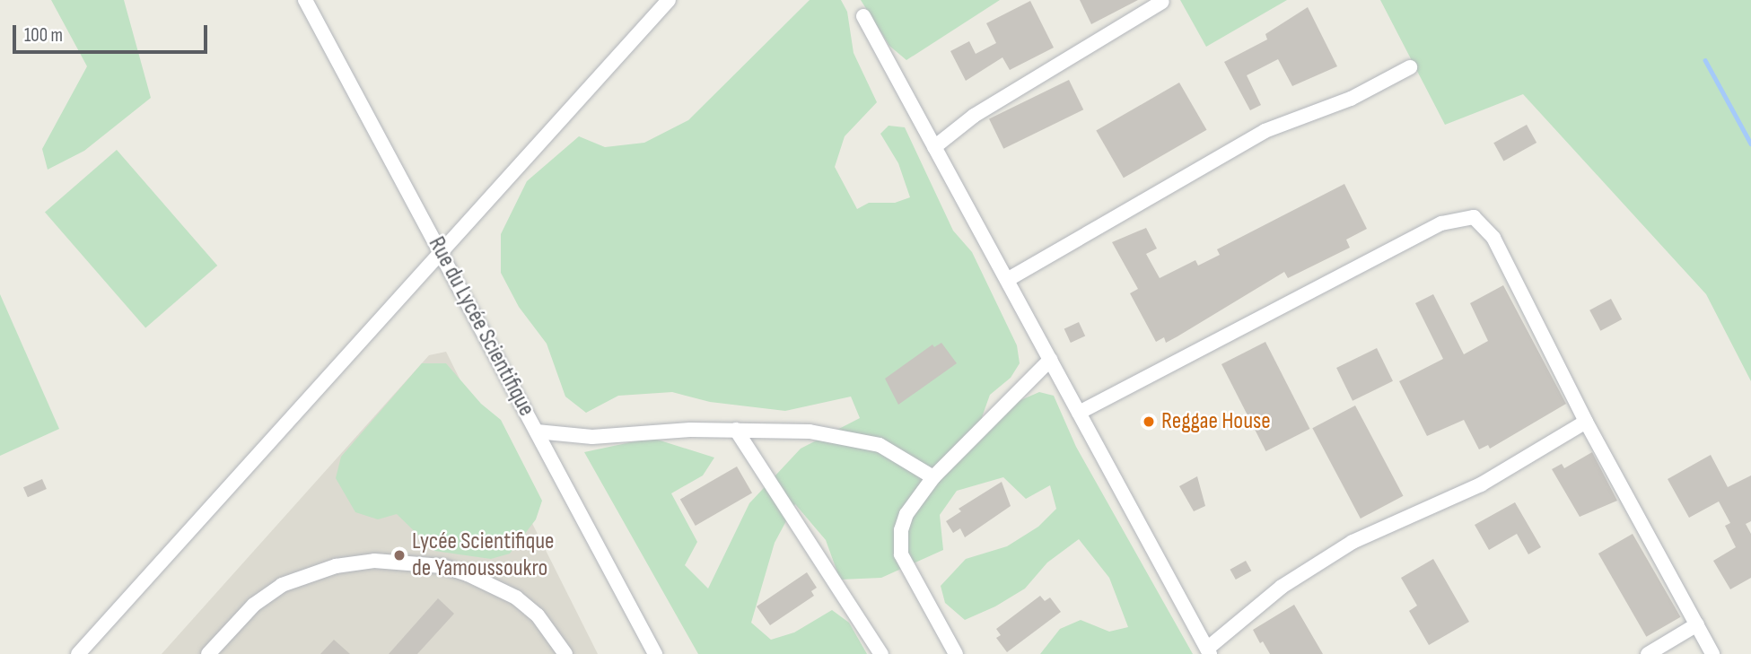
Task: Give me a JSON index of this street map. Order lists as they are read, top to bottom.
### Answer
{
  "streets": {
    "street": ["Rue du Lycée Scientifique"]
  },
  "places": ["Reggae House", "Lycée Scientifique de Yamoussoukro"],
  "scale_bar": "100 m"
}
